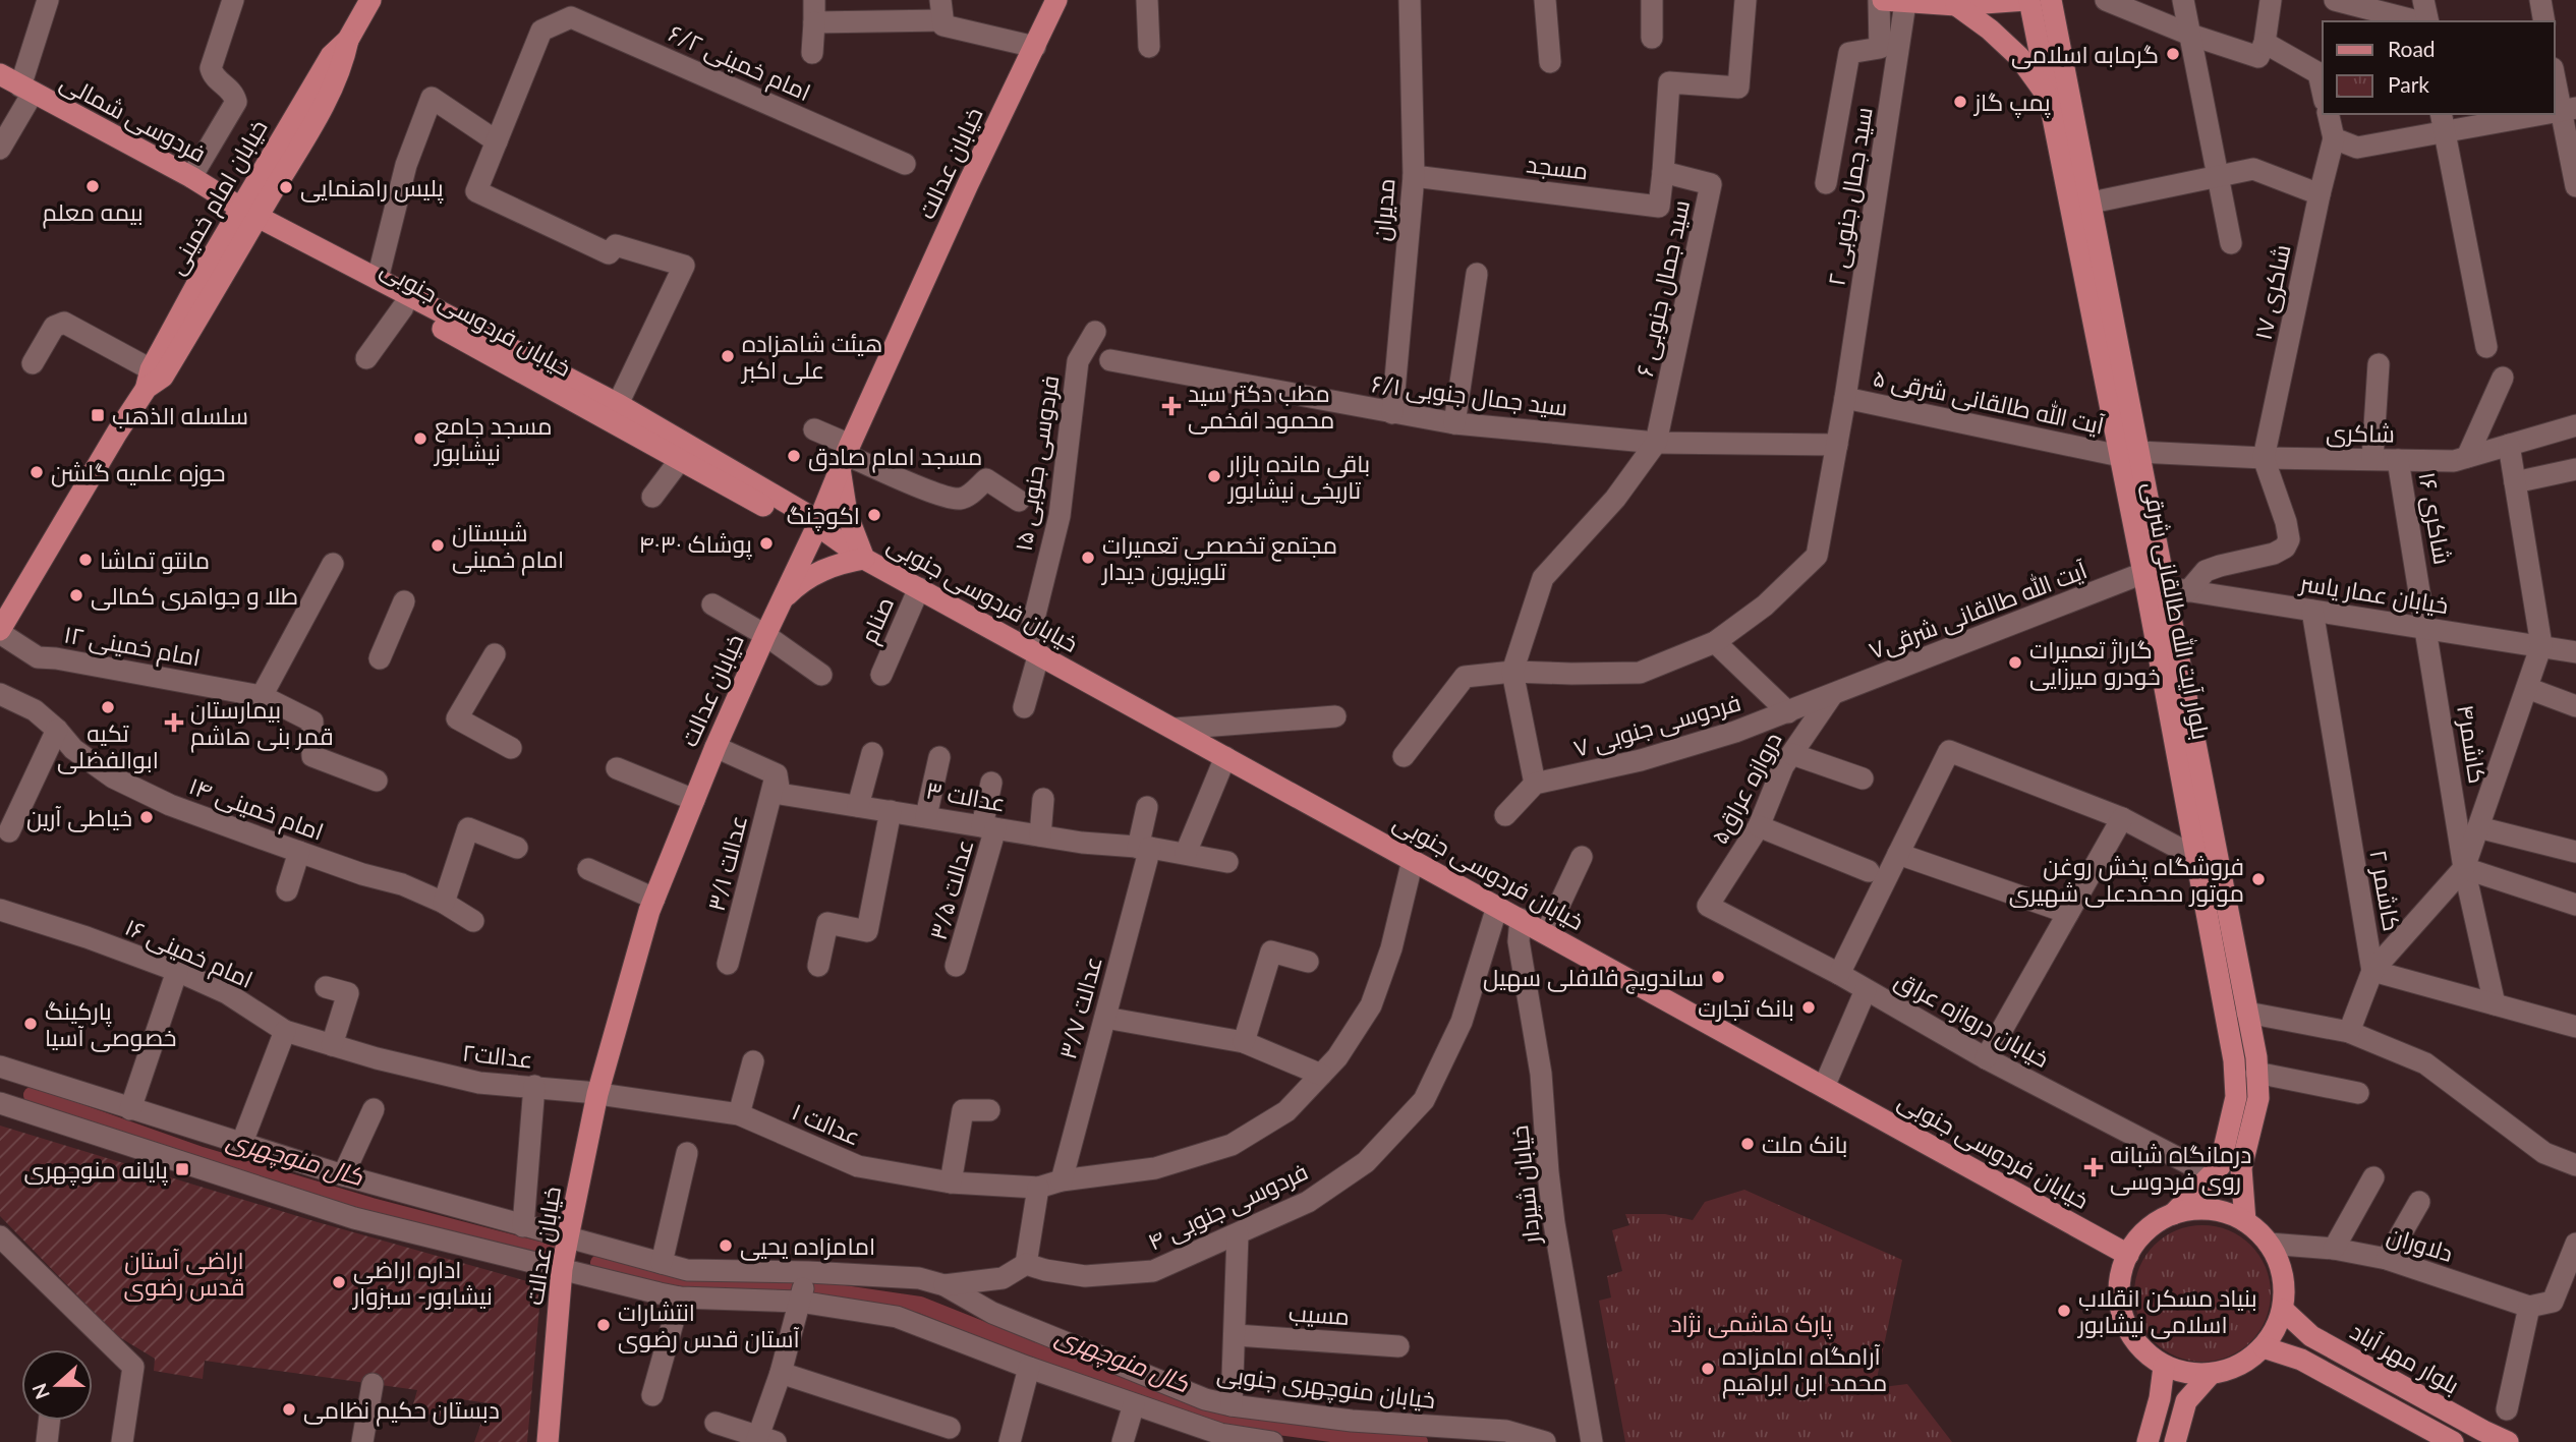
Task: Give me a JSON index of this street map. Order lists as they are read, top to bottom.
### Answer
{
  "streets": {
    "main road": [
      "فردوسی شمالی",
      "خیابان عدالت",
      "خیابان امام خمینی",
      "خیابان فردوسی جنوبی",
      "بلوار آیت الله طالقانی شرقی",
      "بلوار مهر آباد"
    ],
    "street": [
      "امام خمینی ۶/۲",
      "مسجد",
      "سید جمال جنوبی ۲",
      "مدیران",
      "سید جمال جنوبی ۶",
      "شاکری ۱۷",
      "سید جمال جنوبی ۶/۱",
      "آیت الله طالقانی شرقی ۵",
      "شاکری",
      "فردوسی جنوبی ۱۵",
      "شاکری ۱۶",
      "خیابان عمار یاسر",
      "آیت الله طالقانی شرقی۷",
      "صنام",
      "امام خمینی ۱۲",
      "فردوسی جنوبی ۷",
      "کاشمر۴",
      "دروازه عراق۵",
      "عدالت ۳",
      "امام خمینی ۱۴",
      "عدالت ۳/۱",
      "عدالت ۳/۵",
      "کاشمر ۲",
      "امام خمینی ۱۶",
      "عدالت ۳/۷",
      "خیابان دروازه عراق",
      "عدالت۲",
      "عدالت ۱",
      "خیابان شیردار",
      "فردوسی جنوبی ۴",
      "دلاوران",
      "مسیب",
      "خیابان منوچهری جنوبی"
    ]
  },
  "crossings": [
    ["فردوسی شمالی", "خیابان امام خمینی"],
    ["فردوسی شمالی", "خیابان فردوسی جنوبی"],
    ["خیابان عدالت", "خیابان فردوسی جنوبی"],
    ["خیابان عدالت", "عدالت ۳"],
    ["خیابان عدالت", "عدالت۲"],
    ["خیابان عدالت", "عدالت ۱"],
    ["خیابان عدالت", "خیابان منوچهری جنوبی"],
    ["مسجد", "مدیران"],
    ["مسجد", "سید جمال جنوبی ۶"],
    ["خیابان امام خمینی", "خیابان فردوسی جنوبی"],
    ["خیابان امام خمینی", "امام خمینی ۱۲"],
    ["سید جمال جنوبی ۲", "سید جمال جنوبی ۶/۱"],
    ["سید جمال جنوبی ۲", "آیت الله طالقانی شرقی ۵"],
    ["مدیران", "سید جمال جنوبی ۶/۱"],
    ["سید جمال جنوبی ۶", "سید جمال جنوبی ۶/۱"],
    ["شاکری ۱۷", "شاکری"],
    ["خیابان فردوسی جنوبی", "فردوسی جنوبی ۱۵"],
    ["خیابان فردوسی جنوبی", "بلوار آیت الله طالقانی شرقی"],
    ["خیابان فردوسی جنوبی", "صنام"],
    ["خیابان فردوسی جنوبی", "خیابان شیردار"],
    ["خیابان فردوسی جنوبی", "فردوسی جنوبی ۴"],
    ["خیابان فردوسی جنوبی", "دلاوران"],
    ["خیابان فردوسی جنوبی", "بلوار مهر آباد"],
    ["آیت الله طالقانی شرقی ۵", "شاکری"],
    ["آیت الله طالقانی شرقی ۵", "بلوار آیت الله طالقانی شرقی"],
    ["شاکری", "شاکری ۱۶"],
    ["شاکری", "بلوار آیت الله طالقانی شرقی"],
    ["شاکری ۱۶", "خیابان عمار یاسر"],
    ["شاکری ۱۶", "کاشمر۴"],
    ["خیابان عمار یاسر", "بلوار آیت الله طالقانی شرقی"],
    ["خیابان عمار یاسر", "کاشمر۴"],
    ["خیابان عمار یاسر", "کاشمر ۲"],
    ["آیت الله طالقانی شرقی۷", "بلوار آیت الله طالقانی شرقی"],
    ["آیت الله طالقانی شرقی۷", "فردوسی جنوبی ۷"],
    ["آیت الله طالقانی شرقی۷", "دروازه عراق۵"],
    ["بلوار آیت الله طالقانی شرقی", "خیابان دروازه عراق"],
    ["بلوار آیت الله طالقانی شرقی", "دلاوران"],
    ["بلوار آیت الله طالقانی شرقی", "بلوار مهر آباد"],
    ["فردوسی جنوبی ۷", "دروازه عراق۵"],
    ["دروازه عراق۵", "خیابان دروازه عراق"],
    ["عدالت ۳", "عدالت ۳/۱"],
    ["عدالت ۳", "عدالت ۳/۵"],
    ["عدالت ۳", "عدالت ۳/۷"],
    ["امام خمینی ۱۶", "عدالت۲"],
    ["عدالت۲", "عدالت ۱"],
    ["دلاوران", "بلوار مهر آباد"]
  ],
  "water": ["کال منوچهری"],
  "parks": ["اراضی آستان قدس رضوی", "پارک هاشمی نژاد"],
  "places": {
    "other": [
      "گرمابه اسلامی",
      "پمپ گاز",
      "بیمه معلم",
      "پلیس راهنمایی",
      "هیئت شاهزاده علی اکبر",
      "مسجد جامع نیشابور",
      "مسجد امام صادق",
      "حوزه علمیه گلشن",
      "باقی مانده بازار تاریخی نیشابور",
      "اکوچنگ",
      "پوشاک ۴۰۳۰",
      "شبستان امام خمینی",
      "مجتمع تخصصی تعمیرات تلویزیون دیدار",
      "مانتو تماشا",
      "طلا و جواهری کمالی",
      "گاراژ تعمیرات خودرو میرزایی",
      "تکیه ابوالفضلی",
      "خیاطی آرین",
      "فروشگاه پخش روغن موتور محمدعلی شهیری",
      "ساندویچ فلافلی سهیل",
      "بانک تجارت",
      "پارکینگ خصوصی آسیا",
      "بانک ملت",
      "امامزاده یحیی",
      "اداره اراضی نیشابور- سبزوار",
      "بنیاد مسکن انقلاب اسلامی نیشابور",
      "انتشارات آستان قدس رضوی",
      "آرامگاه امامزاده محمد ابن ابراهیم",
      "دبستان حکیم نظامی"
    ],
    "health": ["مطب دکتر سید محمود افخمی", "بیمارستان قمر بنی هاشم", "درمانگاه شبانه روی فردوسی"],
    "transit": ["سلسله الذهب", "پایانه منوچهری"]
  },
  "legend": ["Road", "Park"],
  "north": "left"
}
